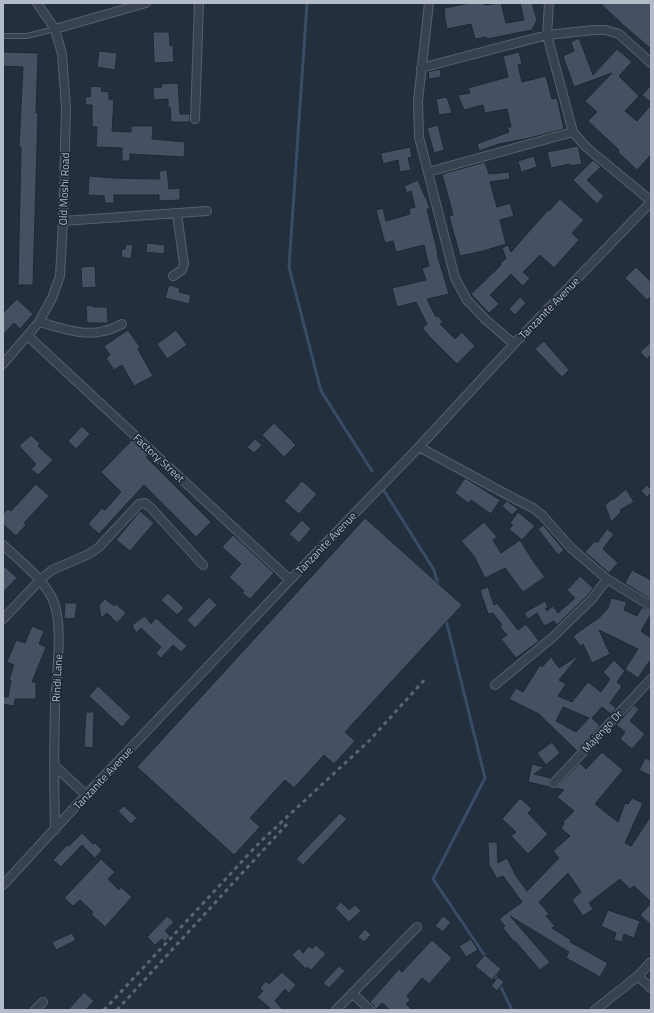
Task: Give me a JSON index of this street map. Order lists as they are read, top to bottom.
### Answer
{
  "streets": {
    "street": [
      "Old Moshi Road",
      "Tanzanite Avenue",
      "Factory Street",
      "Rindi Lane",
      "Majengo Dr"
    ]
  },
  "crossings": [
    ["Old Moshi Road", "Factory Street"],
    ["Tanzanite Avenue", "Factory Street"],
    ["Tanzanite Avenue", "Rindi Lane"]
  ]
}
